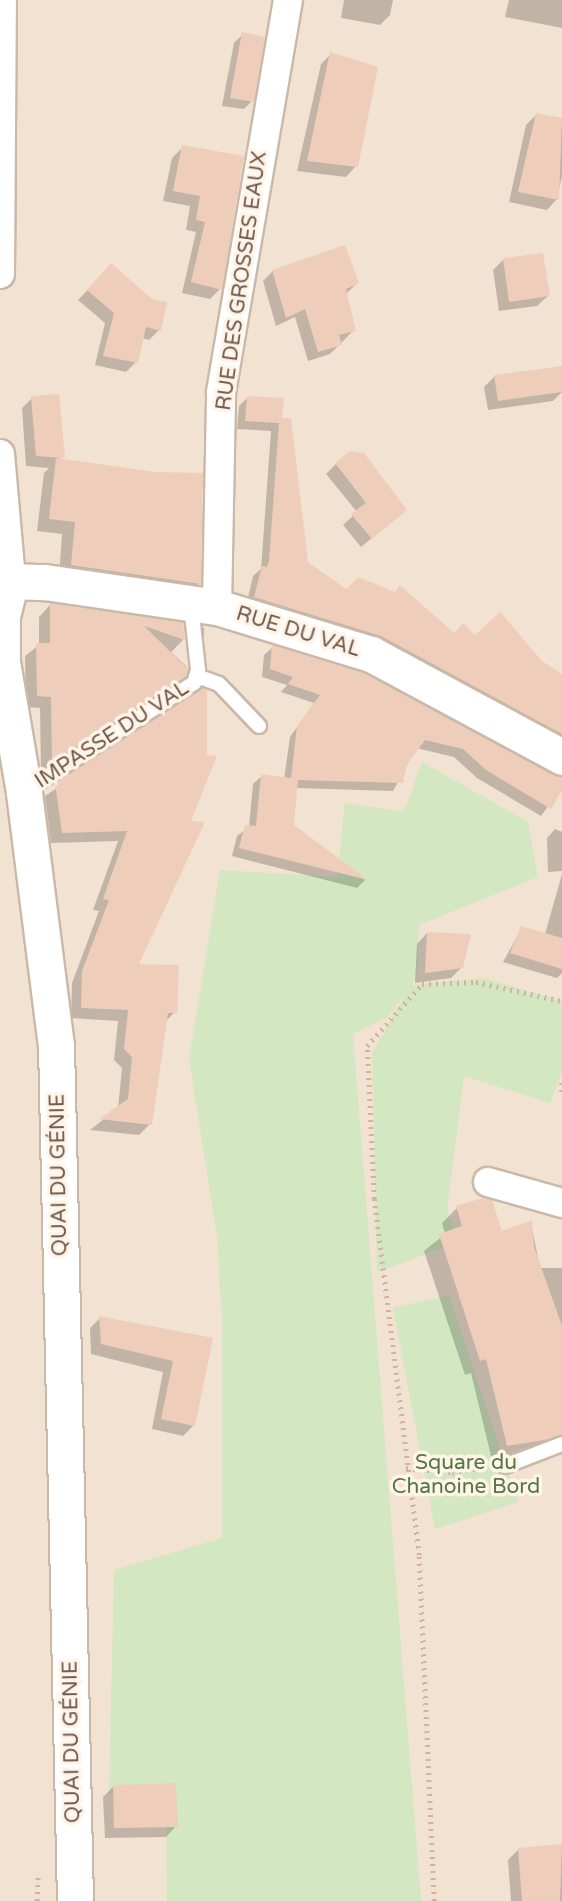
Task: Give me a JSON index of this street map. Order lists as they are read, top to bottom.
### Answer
{
  "streets": {
    "street": ["RUE DES GROSSES EAUX", "RUE DU VAL", "QUAI DU GÉNIE"],
    "lane": ["IMPASSE DU VAL"]
  },
  "crossings": [
    ["RUE DES GROSSES EAUX", "RUE DU VAL"],
    ["RUE DES GROSSES EAUX", "IMPASSE DU VAL"],
    ["RUE DU VAL", "IMPASSE DU VAL"],
    ["RUE DU VAL", "QUAI DU GÉNIE"],
    ["IMPASSE DU VAL", "QUAI DU GÉNIE"]
  ],
  "parks": ["Square du Chanoine Bord"]
}
